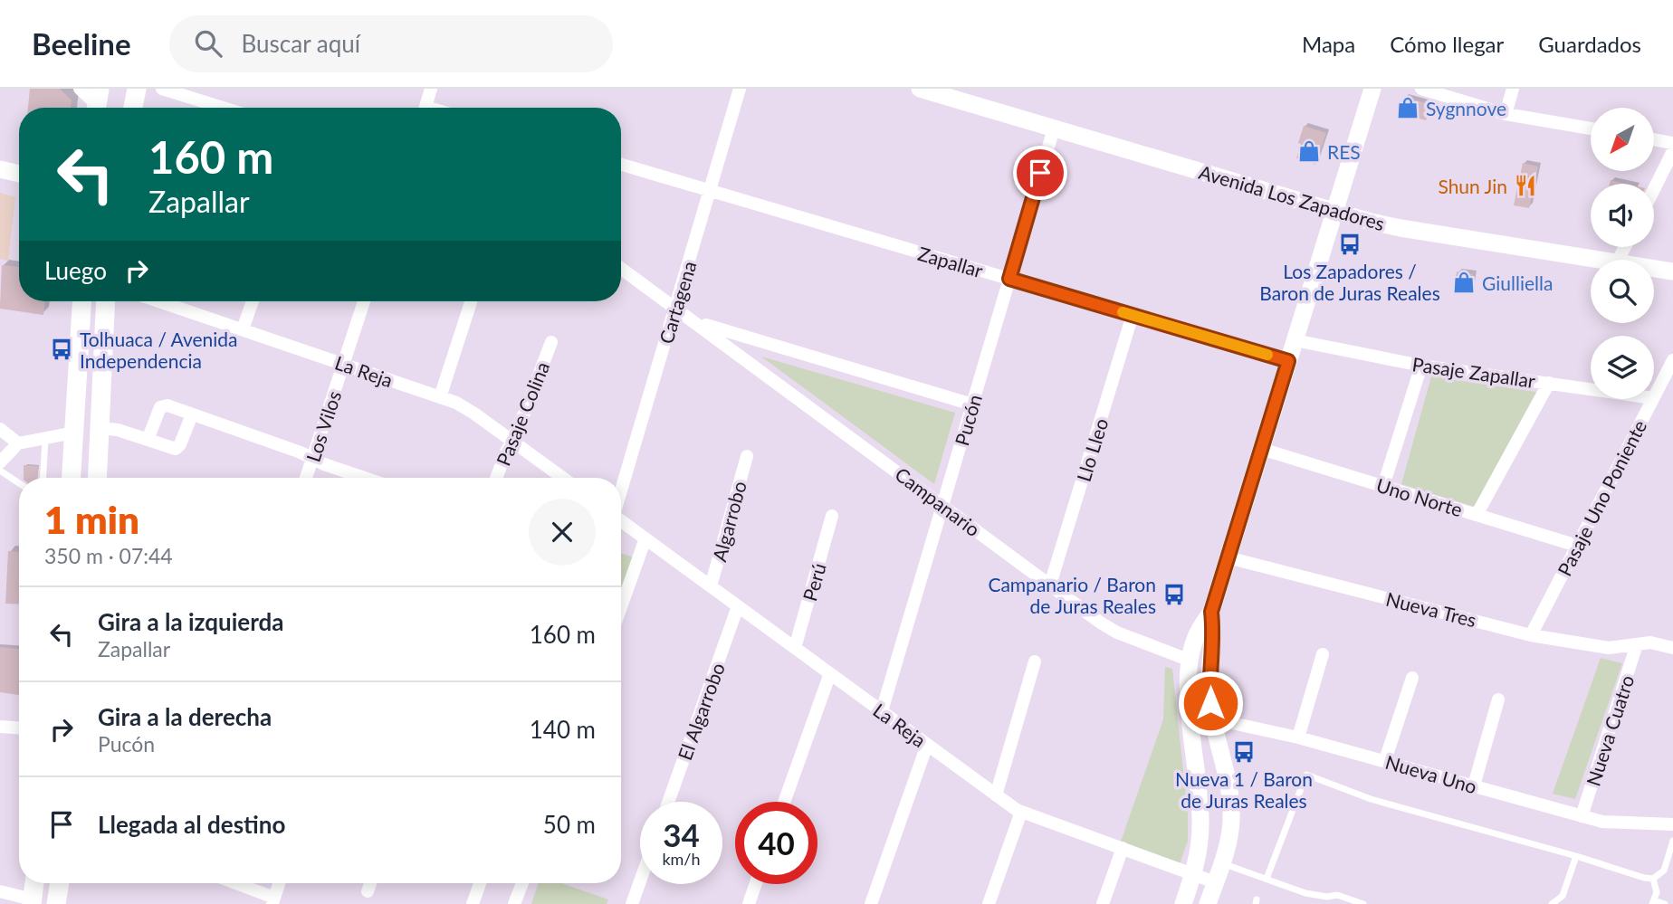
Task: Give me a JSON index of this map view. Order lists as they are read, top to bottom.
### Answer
{
  "streets": {
    "street": [
      "Avenida Los Zapadores",
      "Zapallar",
      "Cartagena",
      "La Reja",
      "Pasaje Zapallar",
      "Pasaje Colina",
      "Pucón",
      "Los Vilos",
      "Llo Lleo",
      "Uno Norte",
      "Pasaje Uno Poniente",
      "Campanario",
      "Algarrobo",
      "Perú",
      "Nueva Tres",
      "El Algarrobo",
      "Nueva Cuatro",
      "Nueva Uno"
    ]
  },
  "crossings": [
    ["Avenida Los Zapadores", "Pucón"],
    ["Zapallar", "Cartagena"],
    ["Zapallar", "Pucón"],
    ["Zapallar", "Llo Lleo"],
    ["Cartagena", "Campanario"],
    ["La Reja", "Pasaje Colina"],
    ["La Reja", "Pucón"],
    ["La Reja", "Los Vilos"],
    ["La Reja", "Algarrobo"],
    ["La Reja", "Perú"],
    ["La Reja", "El Algarrobo"],
    ["Pucón", "Campanario"],
    ["Llo Lleo", "Campanario"],
    ["Uno Norte", "Pasaje Uno Poniente"],
    ["Pasaje Uno Poniente", "Nueva Tres"],
    ["Nueva Tres", "Nueva Cuatro"],
    ["Nueva Cuatro", "Nueva Uno"]
  ],
  "places": {
    "shop": ["Sygnnove", "RES", "Giulliella"],
    "restaurant": ["Shun Jin"],
    "bus stop": [
      "Los Zapadores / Baron de Juras Reales",
      "Tolhuaca / Avenida Independencia",
      "Campanario / Baron de Juras Reales",
      "Nueva 1 / Baron de Juras Reales"
    ]
  },
  "north": "bottom left",
  "page": {
    "header": "Beeline",
    "search": "Buscar aquí",
    "nav": ["Mapa", "Cómo llegar", "Guardados"],
    "turn": ["160 m", "Zapallar"],
    "then": "Luego",
    "heading": ["1 min", "350 m · 07:44"],
    "list": [
      {
        "name": "Gira a la izquierda",
        "note": "Zapallar",
        "value": "160 m"
      },
      {
        "name": "Gira a la derecha",
        "note": "Pucón",
        "value": "140 m"
      },
      {
        "name": "Llegada al destino",
        "value": "50 m"
      }
    ],
    "speed": "34 km/h",
    "limit": "40"
  }
}
